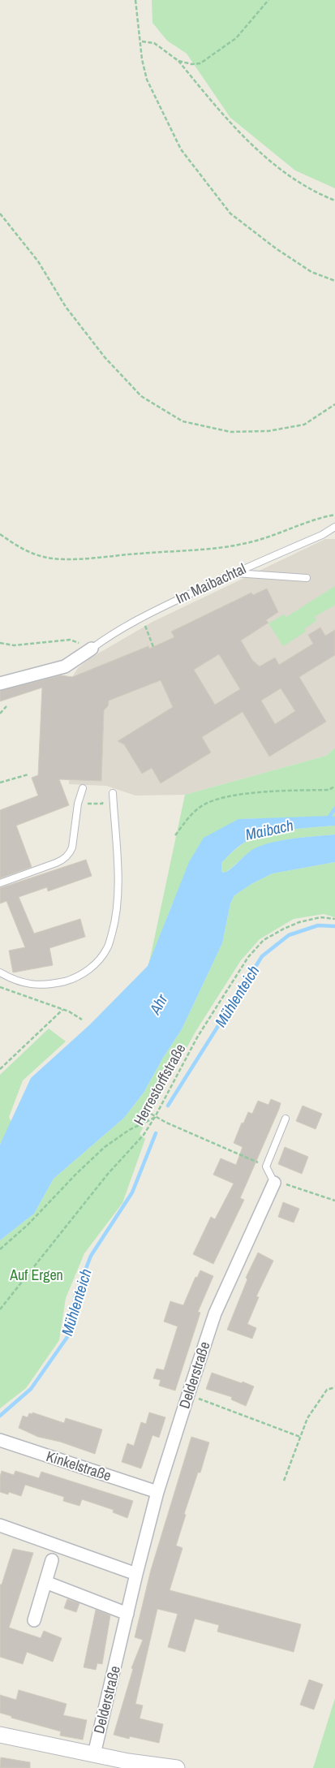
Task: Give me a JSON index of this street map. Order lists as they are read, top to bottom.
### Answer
{
  "streets": {
    "street": ["Delderstraße", "Kinkelstraße"],
    "lane": ["Im Maibachtal"],
    "path": ["Herrestorffstraße"]
  },
  "crossings": [
    ["Delderstraße", "Kinkelstraße"]
  ],
  "water": ["Maibach", "Mühlenteich", "Ahr"],
  "parks": ["Auf Ergen"]
}
